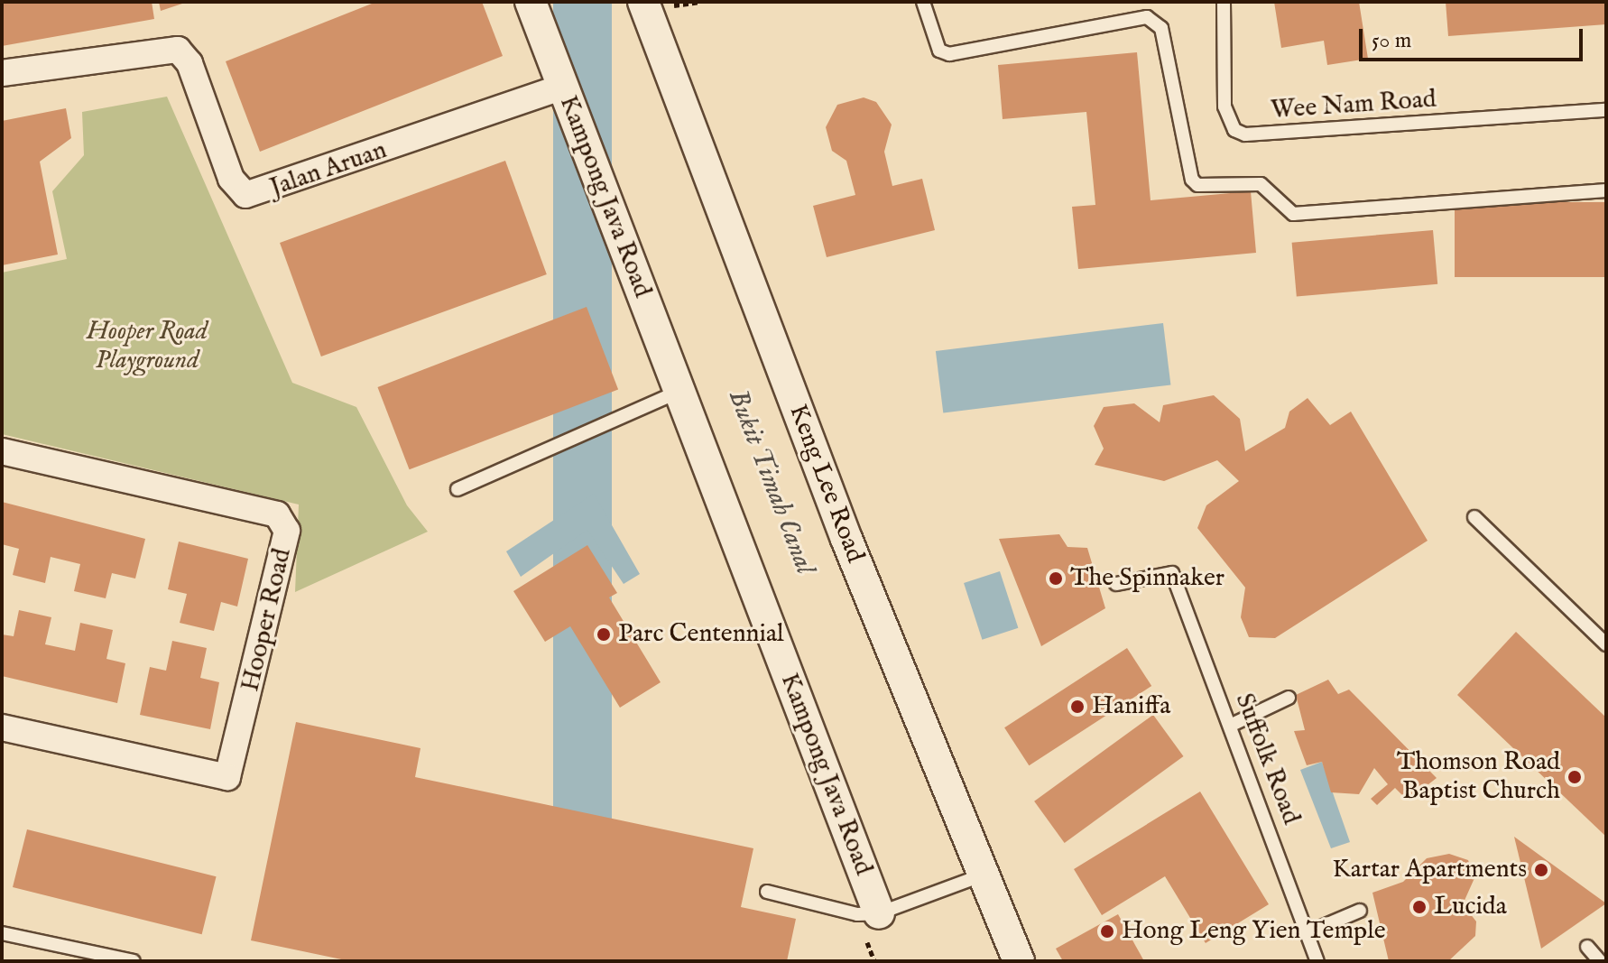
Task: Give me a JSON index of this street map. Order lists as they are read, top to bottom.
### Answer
{
  "streets": {
    "street": [
      "Jalan Aruan",
      "Kampong Java Road",
      "Keng Lee Road",
      "Hooper Road"
    ],
    "lane": ["Wee Nam Road", "Suffolk Road"]
  },
  "crossings": [
    ["Jalan Aruan", "Kampong Java Road"]
  ],
  "water": ["Bukit Timah Canal"],
  "parks": ["Hooper Road Playground"],
  "places": [
    "The Spinnaker",
    "Parc Centennial",
    "Haniffa",
    "Thomson Road Baptist Church",
    "Kartar Apartments",
    "Lucida",
    "Hong Leng Yien Temple"
  ],
  "scale_bar": "50 m"
}
